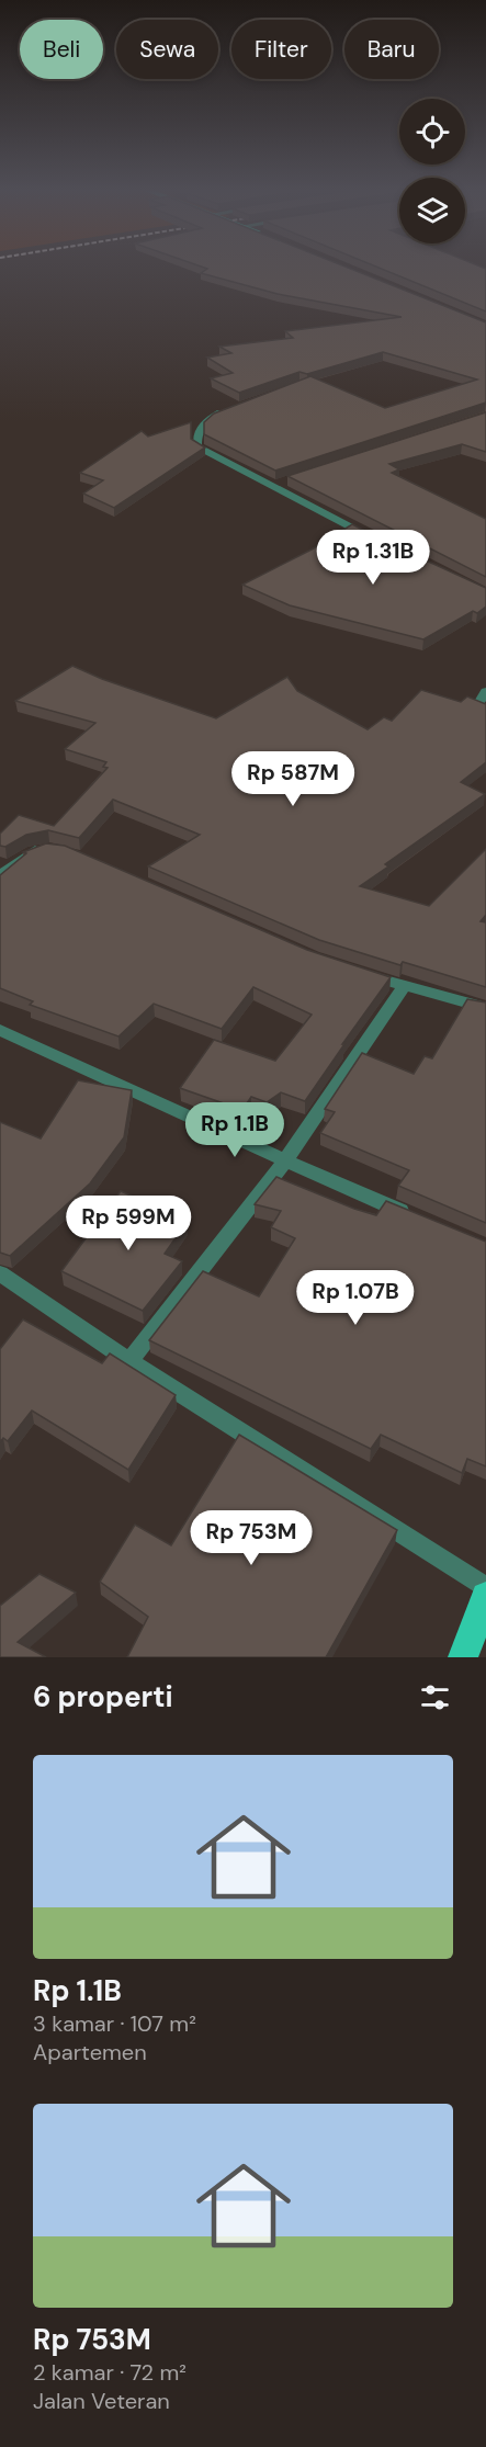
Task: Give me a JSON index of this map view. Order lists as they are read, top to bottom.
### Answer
{
  "page": {
    "chip": [
      "Beli",
      "Sewa",
      "Filter",
      "Baru"
    ],
    "price": [
      "Rp 1.31B",
      "Rp 587M",
      "Rp 1.1B",
      "Rp 599M",
      "Rp 1.07B",
      "Rp 753M"
    ],
    "heading": "6 properti",
    "list": [
      {
        "name": "Rp 1.1B",
        "note": "3 kamar · 107 m² · Apartemen"
      },
      {
        "name": "Rp 753M",
        "note": "2 kamar · 72 m² · Jalan Veteran"
      }
    ]
  }
}
